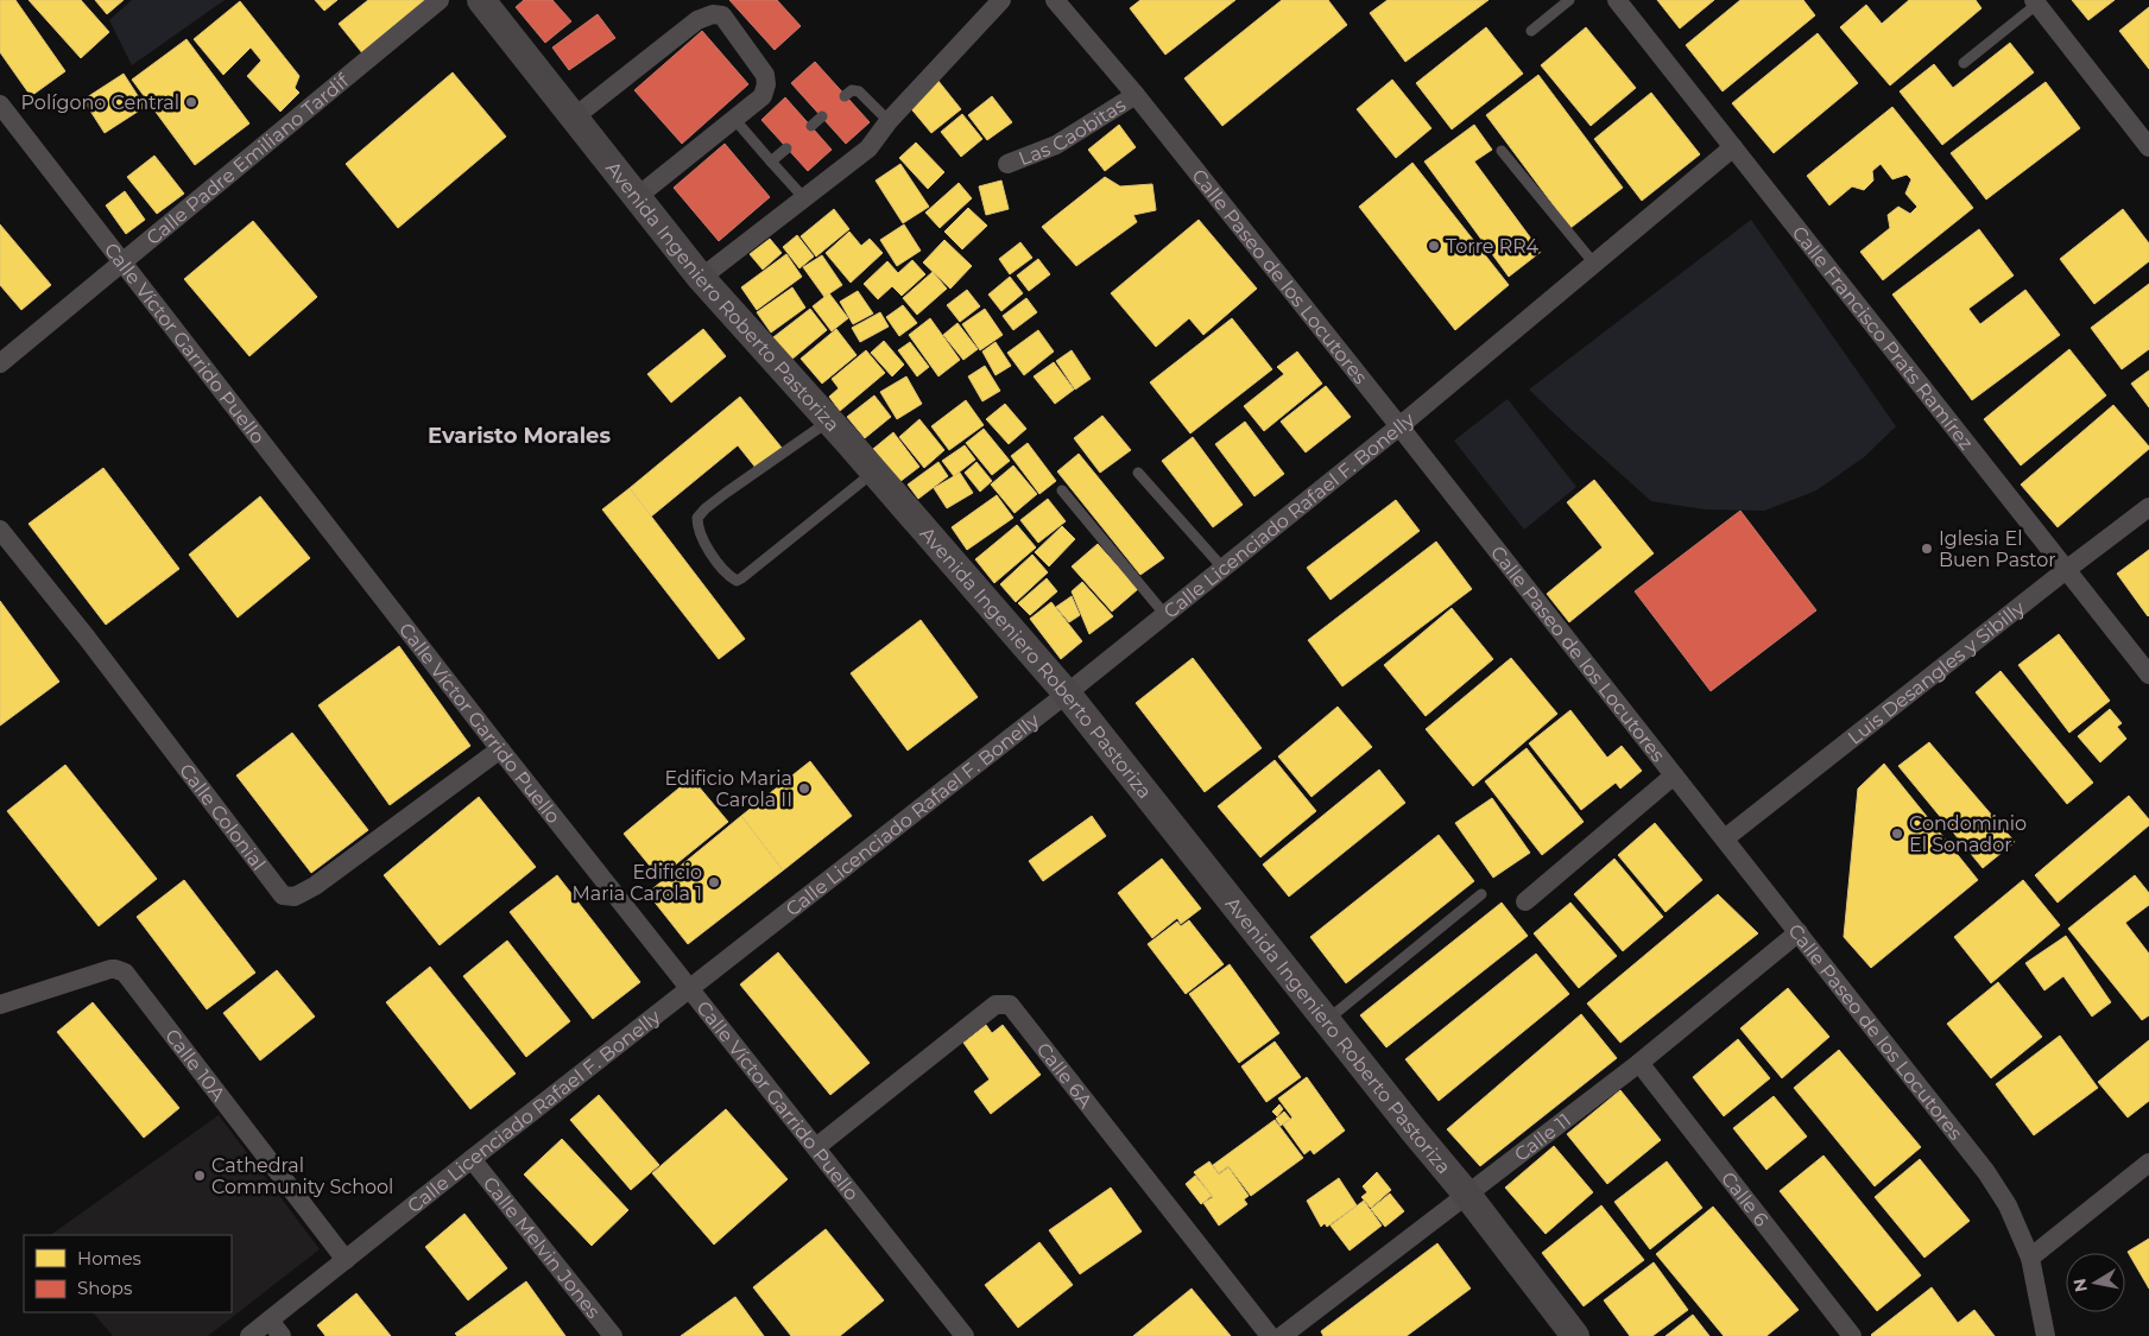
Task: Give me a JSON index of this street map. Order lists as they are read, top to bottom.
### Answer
{
  "streets": {
    "street": [
      "Las Caobitas",
      "Calle Padre Emiliano Tardif",
      "Calle Paseo de los Locutores",
      "Avenida Ingeniero Roberto Pastoriza",
      "Calle Francisco Prats Ramírez",
      "Calle Víctor Garrido Puello",
      "Calle Licenciado Rafael F. Bonelly",
      "Luis Desangles y Sibilly",
      "Calle Colonial",
      "Calle 10A",
      "Calle 6A",
      "Calle 11",
      "Calle 6",
      "Calle Melvin Jones"
    ]
  },
  "crossings": [
    ["Las Caobitas", "Calle Paseo de los Locutores"],
    ["Calle Padre Emiliano Tardif", "Calle Víctor Garrido Puello"],
    ["Calle Paseo de los Locutores", "Calle Licenciado Rafael F. Bonelly"],
    ["Calle Paseo de los Locutores", "Luis Desangles y Sibilly"],
    ["Calle Paseo de los Locutores", "Calle 11"],
    ["Avenida Ingeniero Roberto Pastoriza", "Calle Licenciado Rafael F. Bonelly"],
    ["Avenida Ingeniero Roberto Pastoriza", "Calle 11"],
    ["Calle Francisco Prats Ramírez", "Calle Licenciado Rafael F. Bonelly"],
    ["Calle Francisco Prats Ramírez", "Luis Desangles y Sibilly"],
    ["Calle Víctor Garrido Puello", "Calle Licenciado Rafael F. Bonelly"],
    ["Calle Víctor Garrido Puello", "Calle Colonial"],
    ["Calle Víctor Garrido Puello", "Calle 6A"],
    ["Calle Licenciado Rafael F. Bonelly", "Calle 10A"],
    ["Calle Licenciado Rafael F. Bonelly", "Calle Melvin Jones"],
    ["Calle 11", "Calle 6"]
  ],
  "districts": ["Evaristo Morales"],
  "places": [
    "Polígono Central",
    "Torre RR4",
    "Iglesia El Buen Pastor",
    "Edificio Maria Carola II",
    "Condominio El Sonador",
    "Edificio Maria Carola 1",
    "Cathedral Community School"
  ],
  "legend": ["Homes", "Shops"],
  "north": "left"
}
